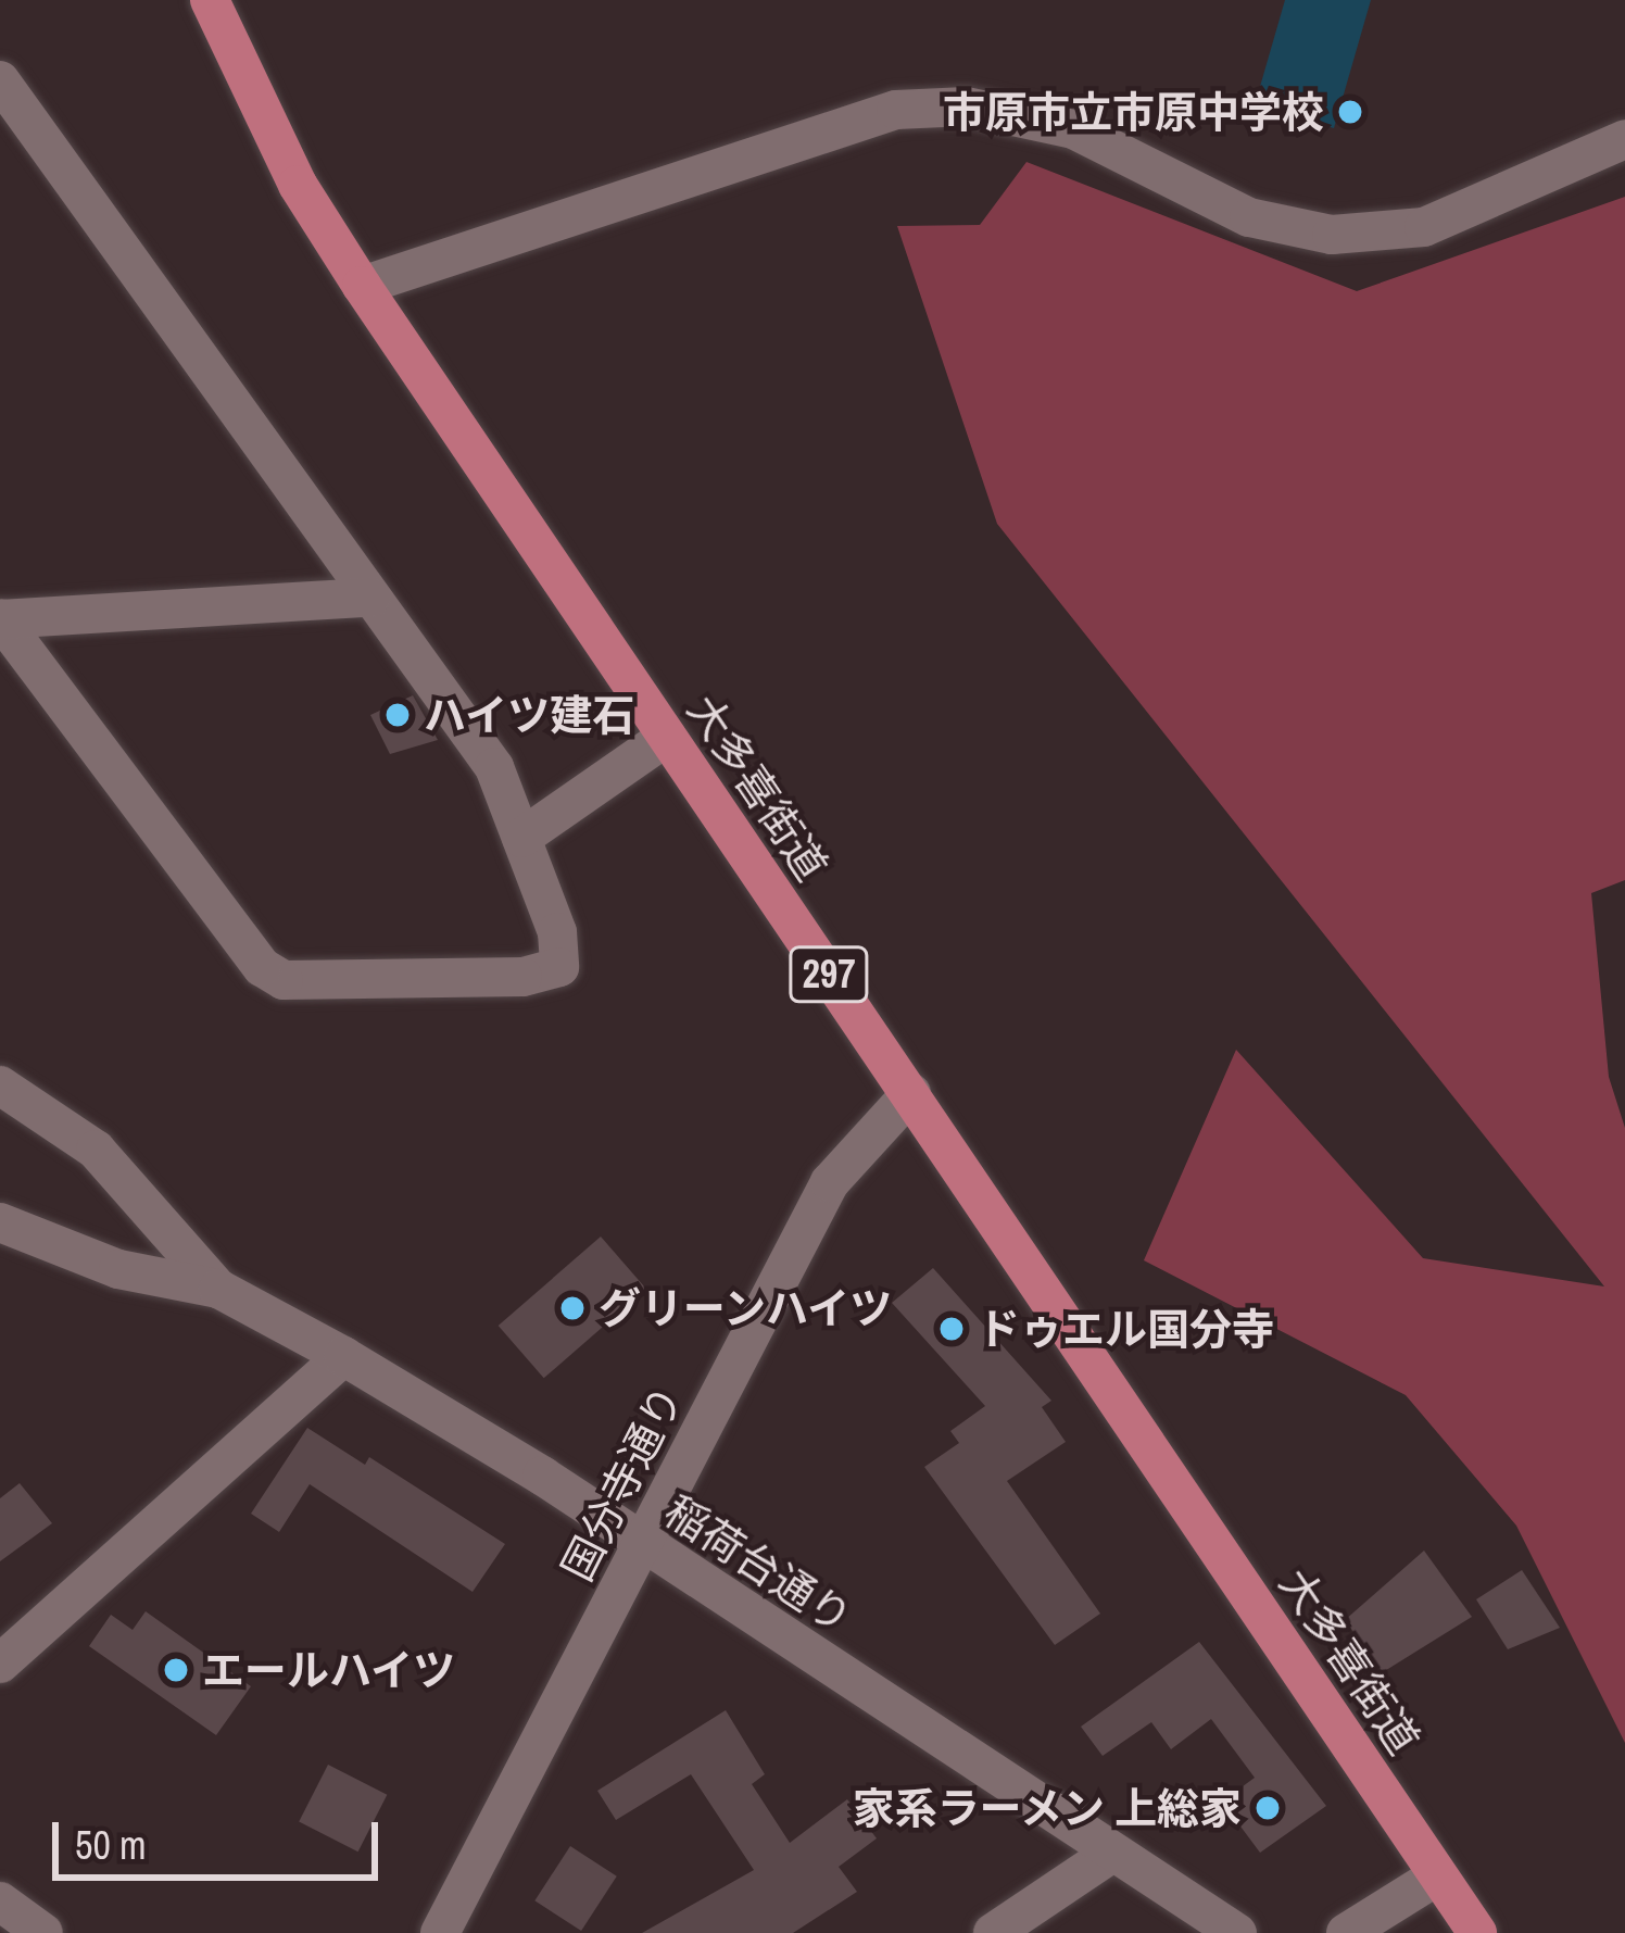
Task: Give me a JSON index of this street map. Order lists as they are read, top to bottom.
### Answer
{
  "streets": {
    "highway": ["大多喜街道", "297"],
    "street": ["国分寺通り", "稲荷台通り"]
  },
  "crossings": [
    ["大多喜街道", "国分寺通り"],
    ["国分寺通り", "稲荷台通り"]
  ],
  "places": [
    "市原市立市原中学校",
    "ハイツ建石",
    "グリーンハイツ",
    "ドゥエル国分寺",
    "エールハイツ",
    "家系ラーメン 上総家"
  ],
  "scale_bar": "50 m"
}
